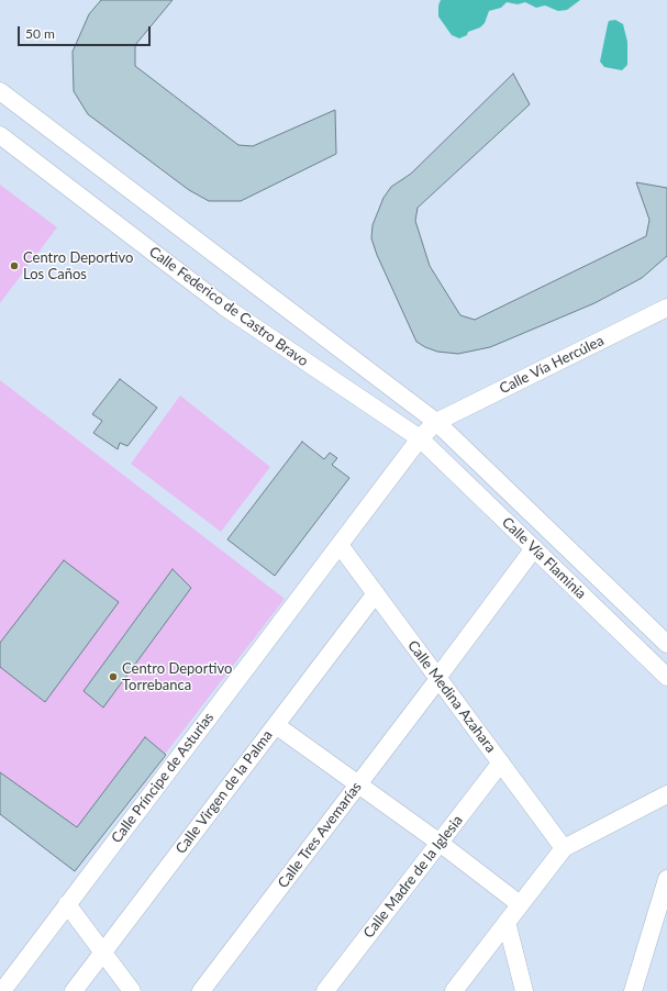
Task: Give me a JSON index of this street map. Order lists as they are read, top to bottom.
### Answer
{
  "streets": {
    "street": [
      "Calle Federico de Castro Bravo",
      "Calle Vía Hercúlea",
      "Calle Vía Flaminia",
      "Calle Medina Azahara",
      "Calle Príncipe de Asturias",
      "Calle Virgen de la Palma",
      "Calle Tres Avemarías",
      "Calle Madre de la Iglesia"
    ]
  },
  "crossings": [
    ["Calle Federico de Castro Bravo", "Calle Vía Hercúlea"],
    ["Calle Federico de Castro Bravo", "Calle Vía Flaminia"],
    ["Calle Federico de Castro Bravo", "Calle Príncipe de Asturias"],
    ["Calle Vía Hercúlea", "Calle Vía Flaminia"],
    ["Calle Vía Hercúlea", "Calle Príncipe de Asturias"],
    ["Calle Vía Flaminia", "Calle Príncipe de Asturias"],
    ["Calle Vía Flaminia", "Calle Tres Avemarías"],
    ["Calle Medina Azahara", "Calle Príncipe de Asturias"],
    ["Calle Medina Azahara", "Calle Virgen de la Palma"],
    ["Calle Medina Azahara", "Calle Tres Avemarías"],
    ["Calle Medina Azahara", "Calle Madre de la Iglesia"]
  ],
  "places": ["Centro Deportivo Los Caños", "Centro Deportivo Torrebanca"],
  "scale_bar": "50 m"
}
